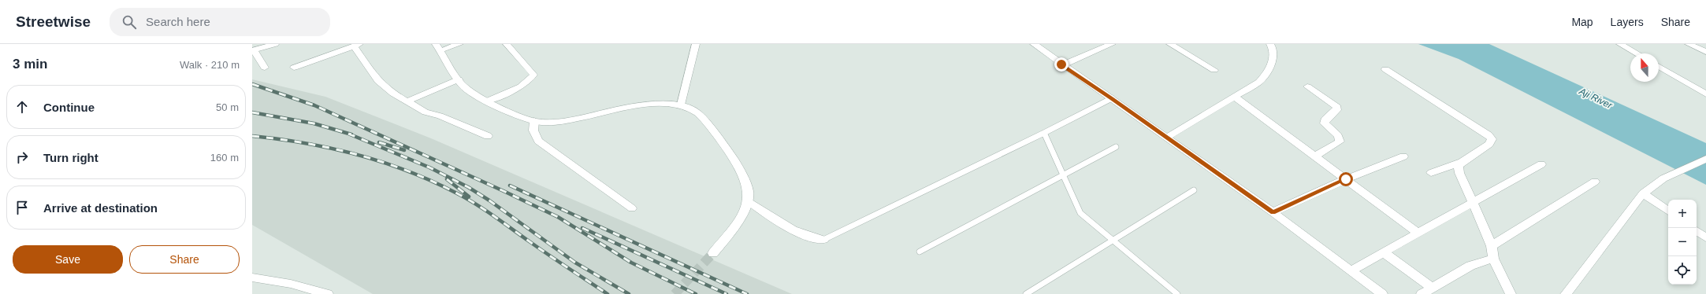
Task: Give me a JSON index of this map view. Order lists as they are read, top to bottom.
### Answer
{
  "water": ["Aji River"],
  "north": "top",
  "page": {
    "header": "Streetwise",
    "search": "Search here",
    "nav": ["Map", "Layers", "Share"],
    "heading": ["3 min", "Walk · 210 m"],
    "list": [
      ["Continue", "50 m"],
      ["Turn right", "160 m"],
      "Arrive at destination"
    ],
    "map_buttons": ["+", "−"],
    "buttons": ["Save", "Share"]
  }
}
